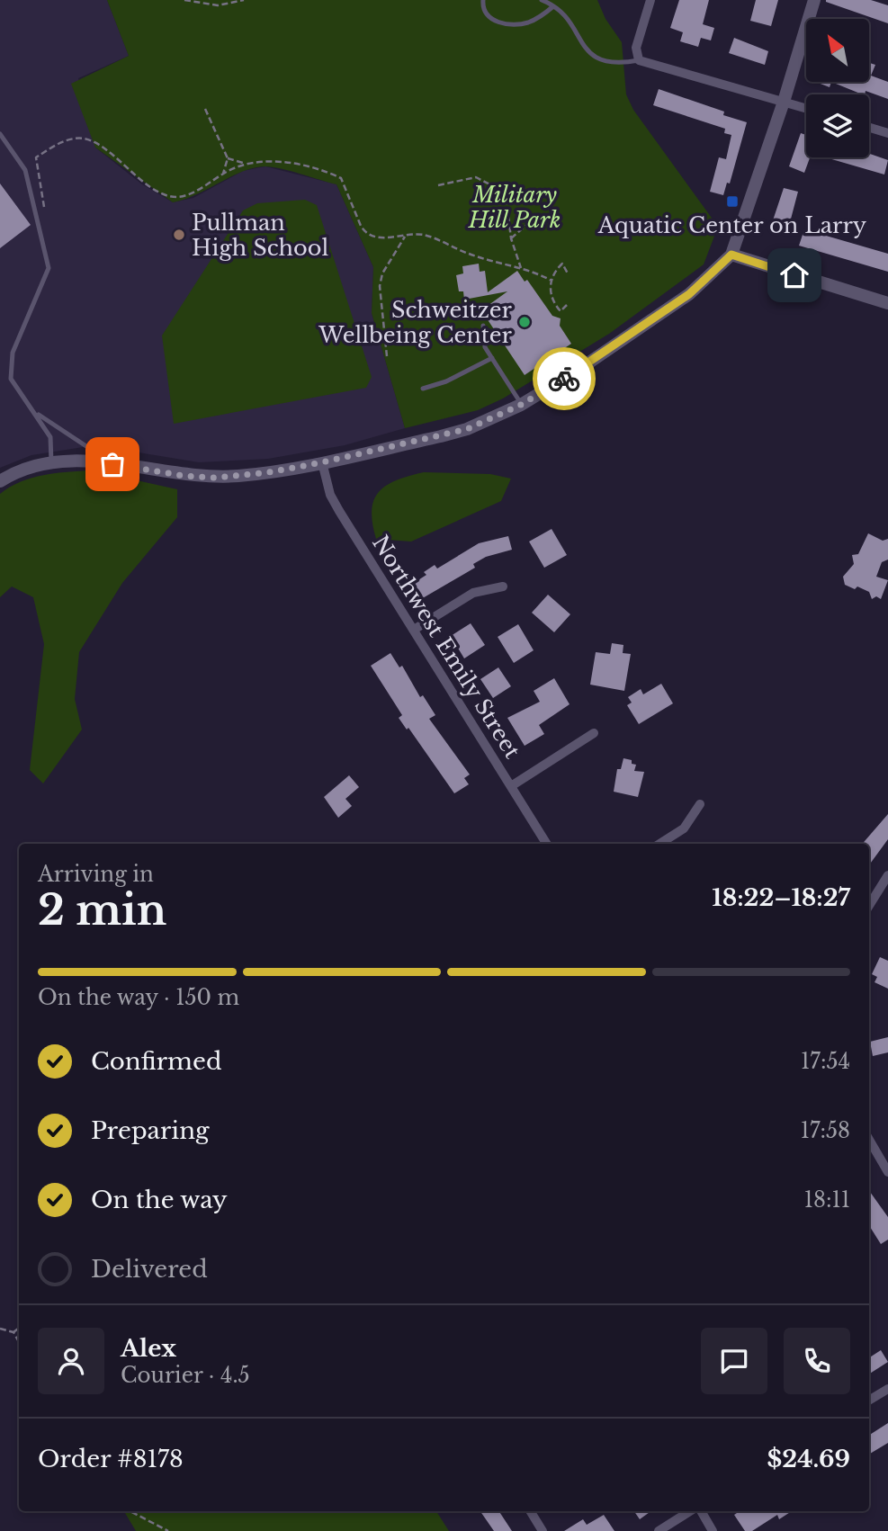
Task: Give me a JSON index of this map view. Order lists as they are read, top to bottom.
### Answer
{
  "streets": {
    "street": ["Northwest Emily Street"]
  },
  "parks": ["Military Hill Park"],
  "places": {
    "transit": ["Aquatic Center on Larry"],
    "other": ["Pullman High School", "Schweitzer Wellbeing Center"]
  },
  "north": "top left",
  "page": {
    "heading": ["2 min", "Arriving in", "18:22–18:27"],
    "panel": [
      "Alex",
      "Courier · 4.5",
      "Order #8178",
      "$24.69"
    ],
    "bar": "On the way · 150 m",
    "list": [
      ["Confirmed", "17:54"],
      ["Preparing", "17:58"],
      ["On the way", "18:11"],
      "Delivered"
    ]
  }
}
